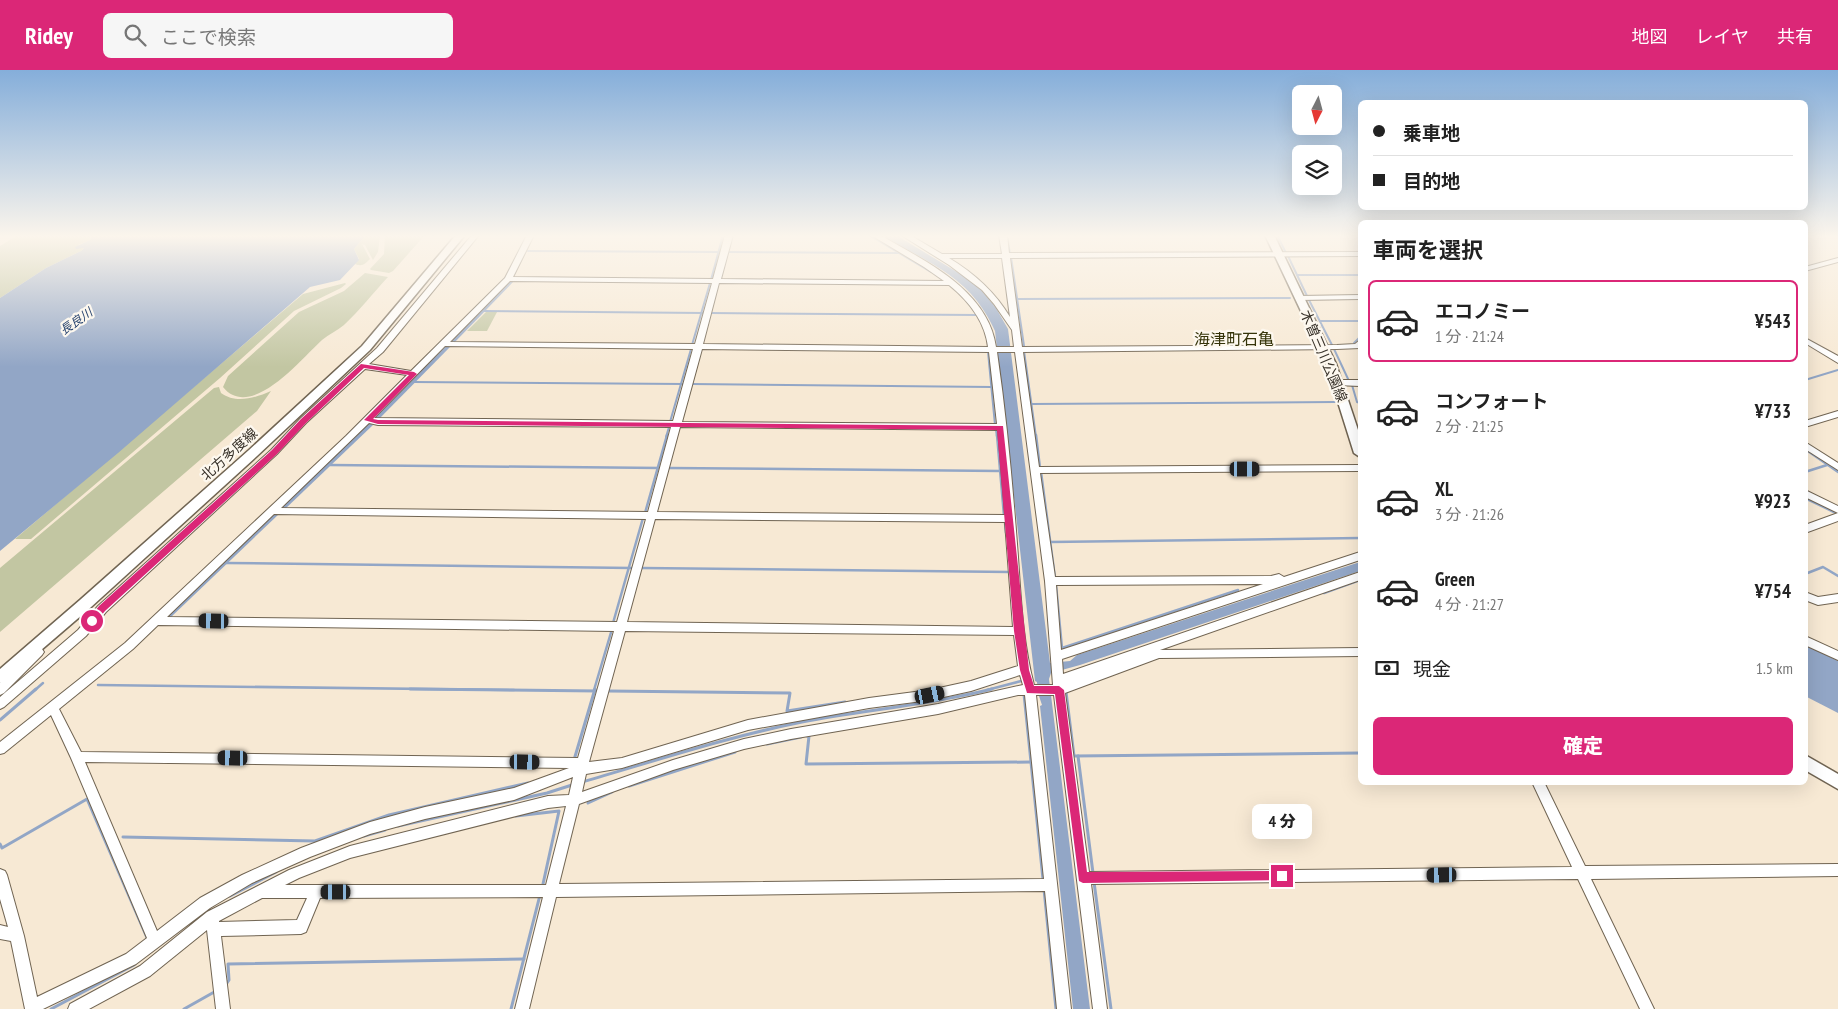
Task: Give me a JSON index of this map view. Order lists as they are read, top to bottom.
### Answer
{
  "streets": {
    "main road": ["木曽三川公園線", "北方多度線"]
  },
  "districts": ["海津町石亀"],
  "water": ["長良川"],
  "north": "bottom",
  "page": {
    "header": "Ridey",
    "search": "ここで検索",
    "nav": ["地図", "レイヤ", "共有"],
    "banner": ["乗車地", "目的地"],
    "heading": "車両を選択",
    "list": [
      {
        "name": "エコノミー",
        "note": "1 分 · 21:24",
        "value": "¥543"
      },
      {
        "name": "コンフォート",
        "note": "2 分 · 21:25",
        "value": "¥733"
      },
      {
        "name": "XL",
        "note": "3 分 · 21:26",
        "value": "¥923"
      },
      {
        "name": "Green",
        "note": "4 分 · 21:27",
        "value": "¥754"
      }
    ],
    "pay": ["現金", "1.5 km"],
    "buttons": "確定",
    "bubble": "4 分"
  }
}
